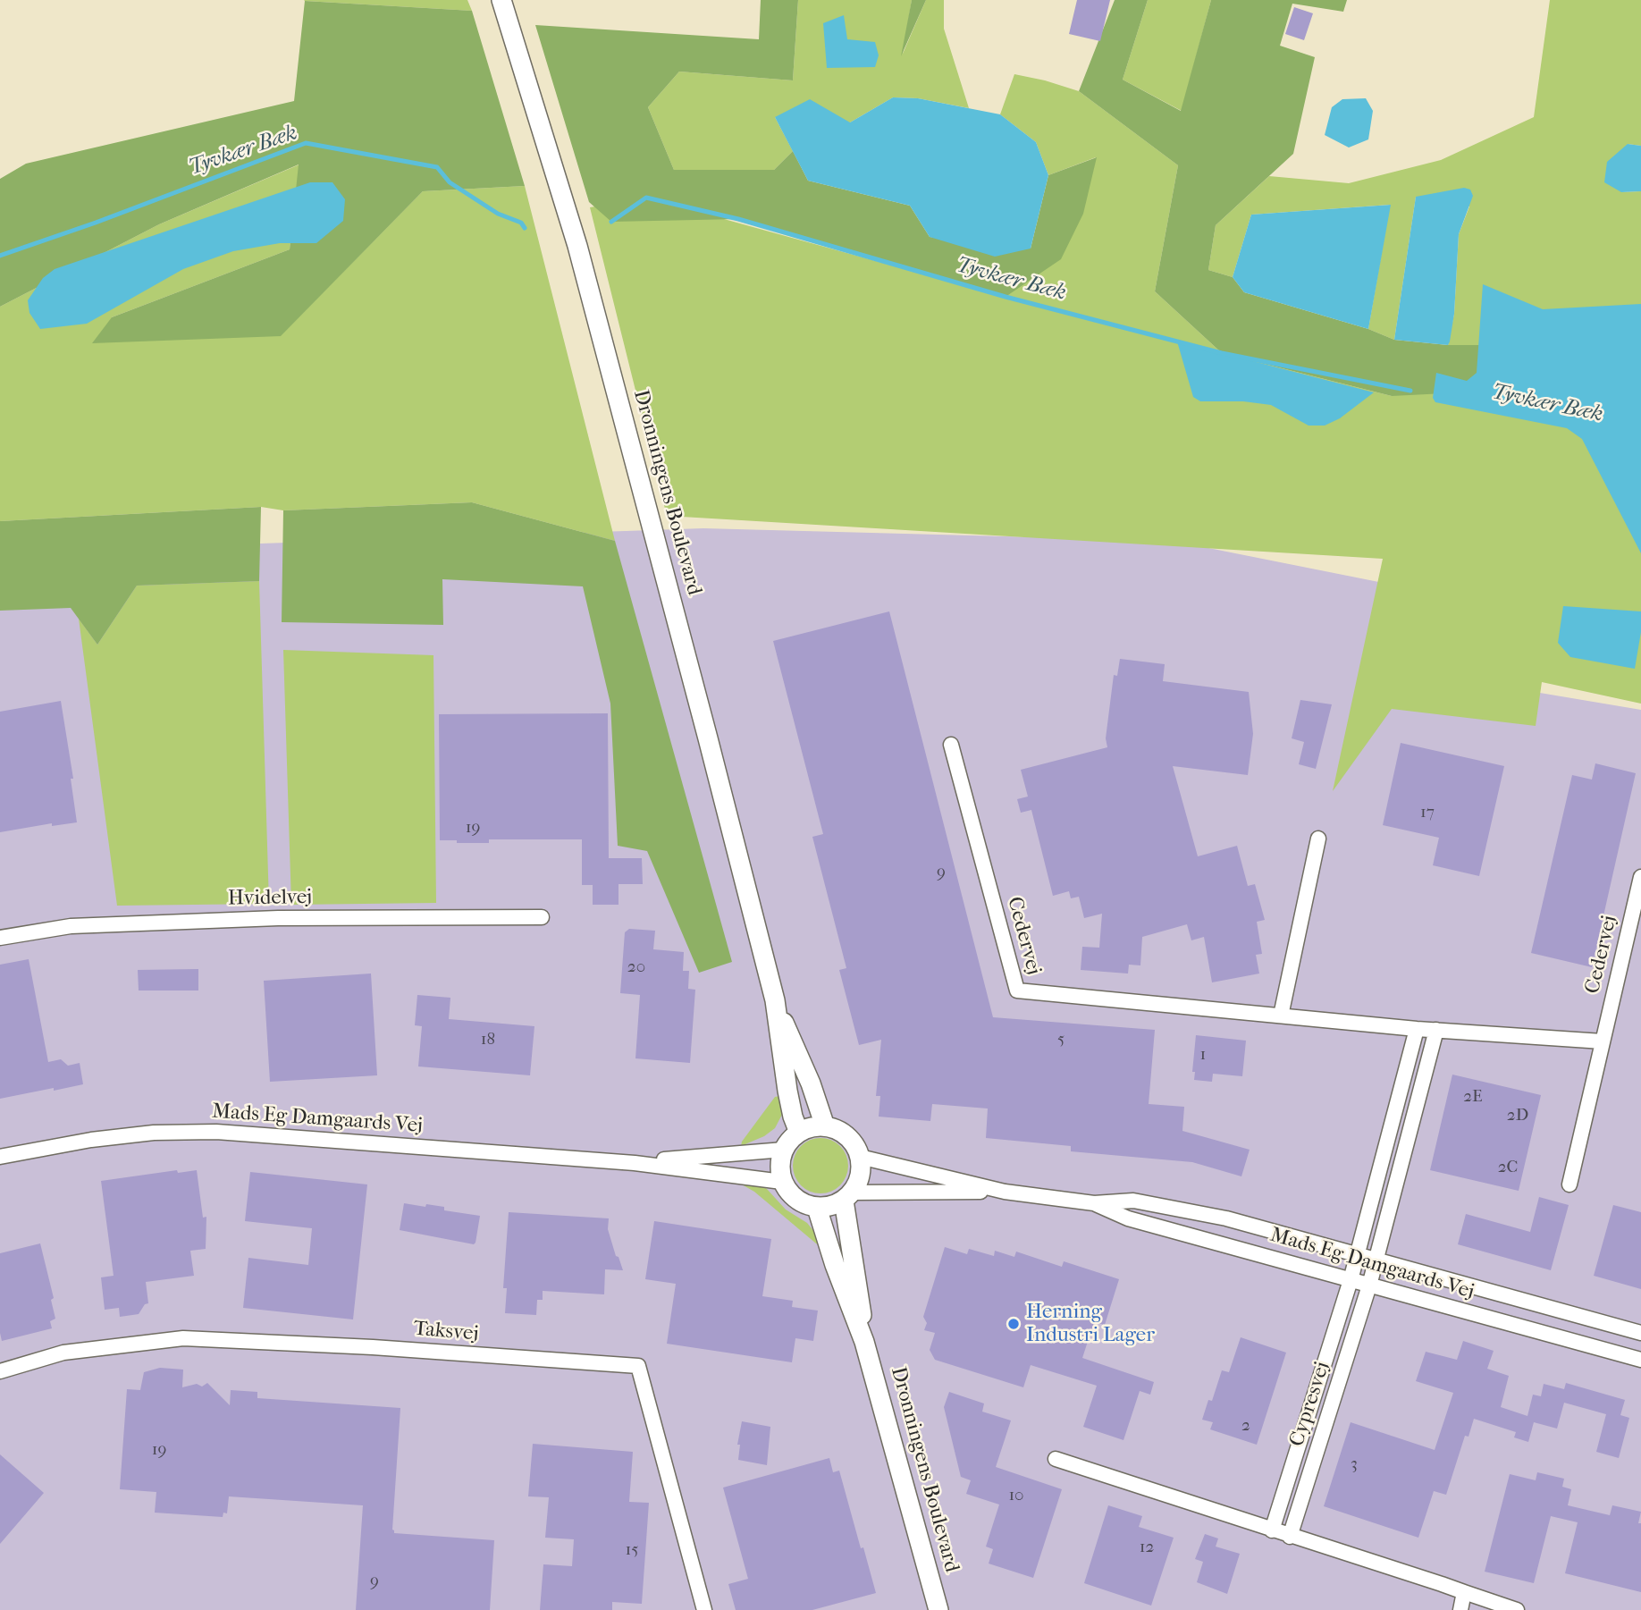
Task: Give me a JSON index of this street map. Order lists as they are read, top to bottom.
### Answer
{
  "streets": {
    "main road": ["Dronningens Boulevard"],
    "street": [
      "Hvidelvej",
      "Cedervej",
      "Mads Eg Damgaards Vej",
      "Taksvej",
      "Cypresvej"
    ]
  },
  "crossings": [
    ["Dronningens Boulevard", "Mads Eg Damgaards Vej"],
    ["Mads Eg Damgaards Vej", "Cypresvej"]
  ],
  "water": ["Tyvkær Bæk"],
  "places": ["Herning Industri Lager"],
  "house_numbers": [
    "17",
    "19",
    "9",
    "20",
    "18",
    "5",
    "1",
    "2E",
    "2D",
    "2C",
    "2",
    "19",
    "3",
    "10",
    "12",
    "15",
    "9"
  ]
}
